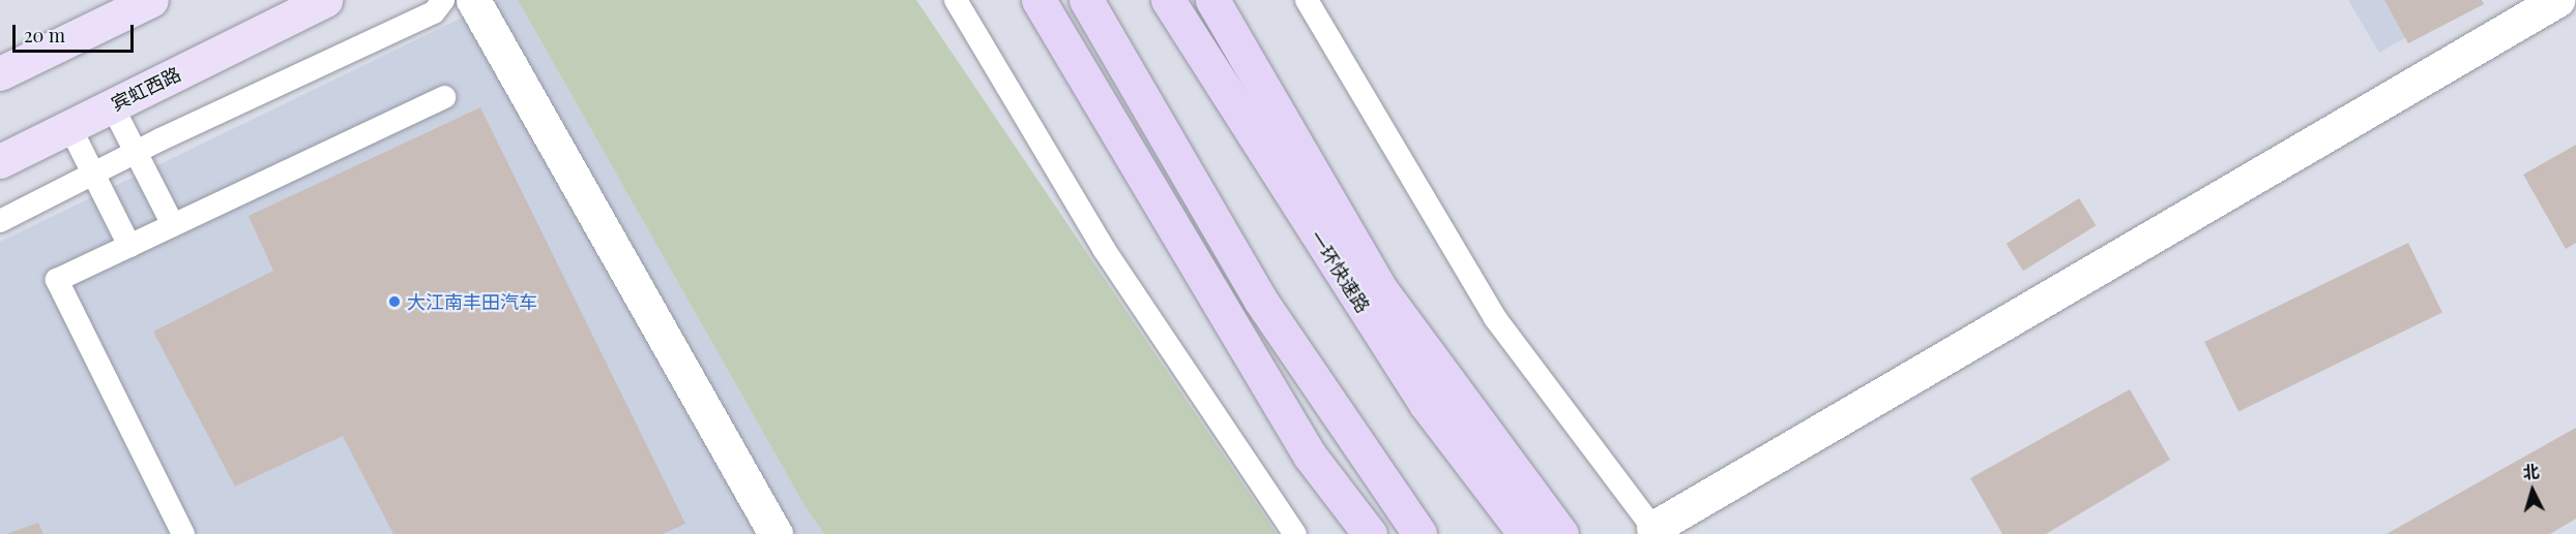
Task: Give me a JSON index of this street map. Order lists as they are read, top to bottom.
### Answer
{
  "streets": {
    "highway": ["一环快速路"],
    "main road": ["宾虹西路"]
  },
  "places": ["大江南丰田汽车"],
  "scale_bar": "20 m",
  "north": "top"
}
